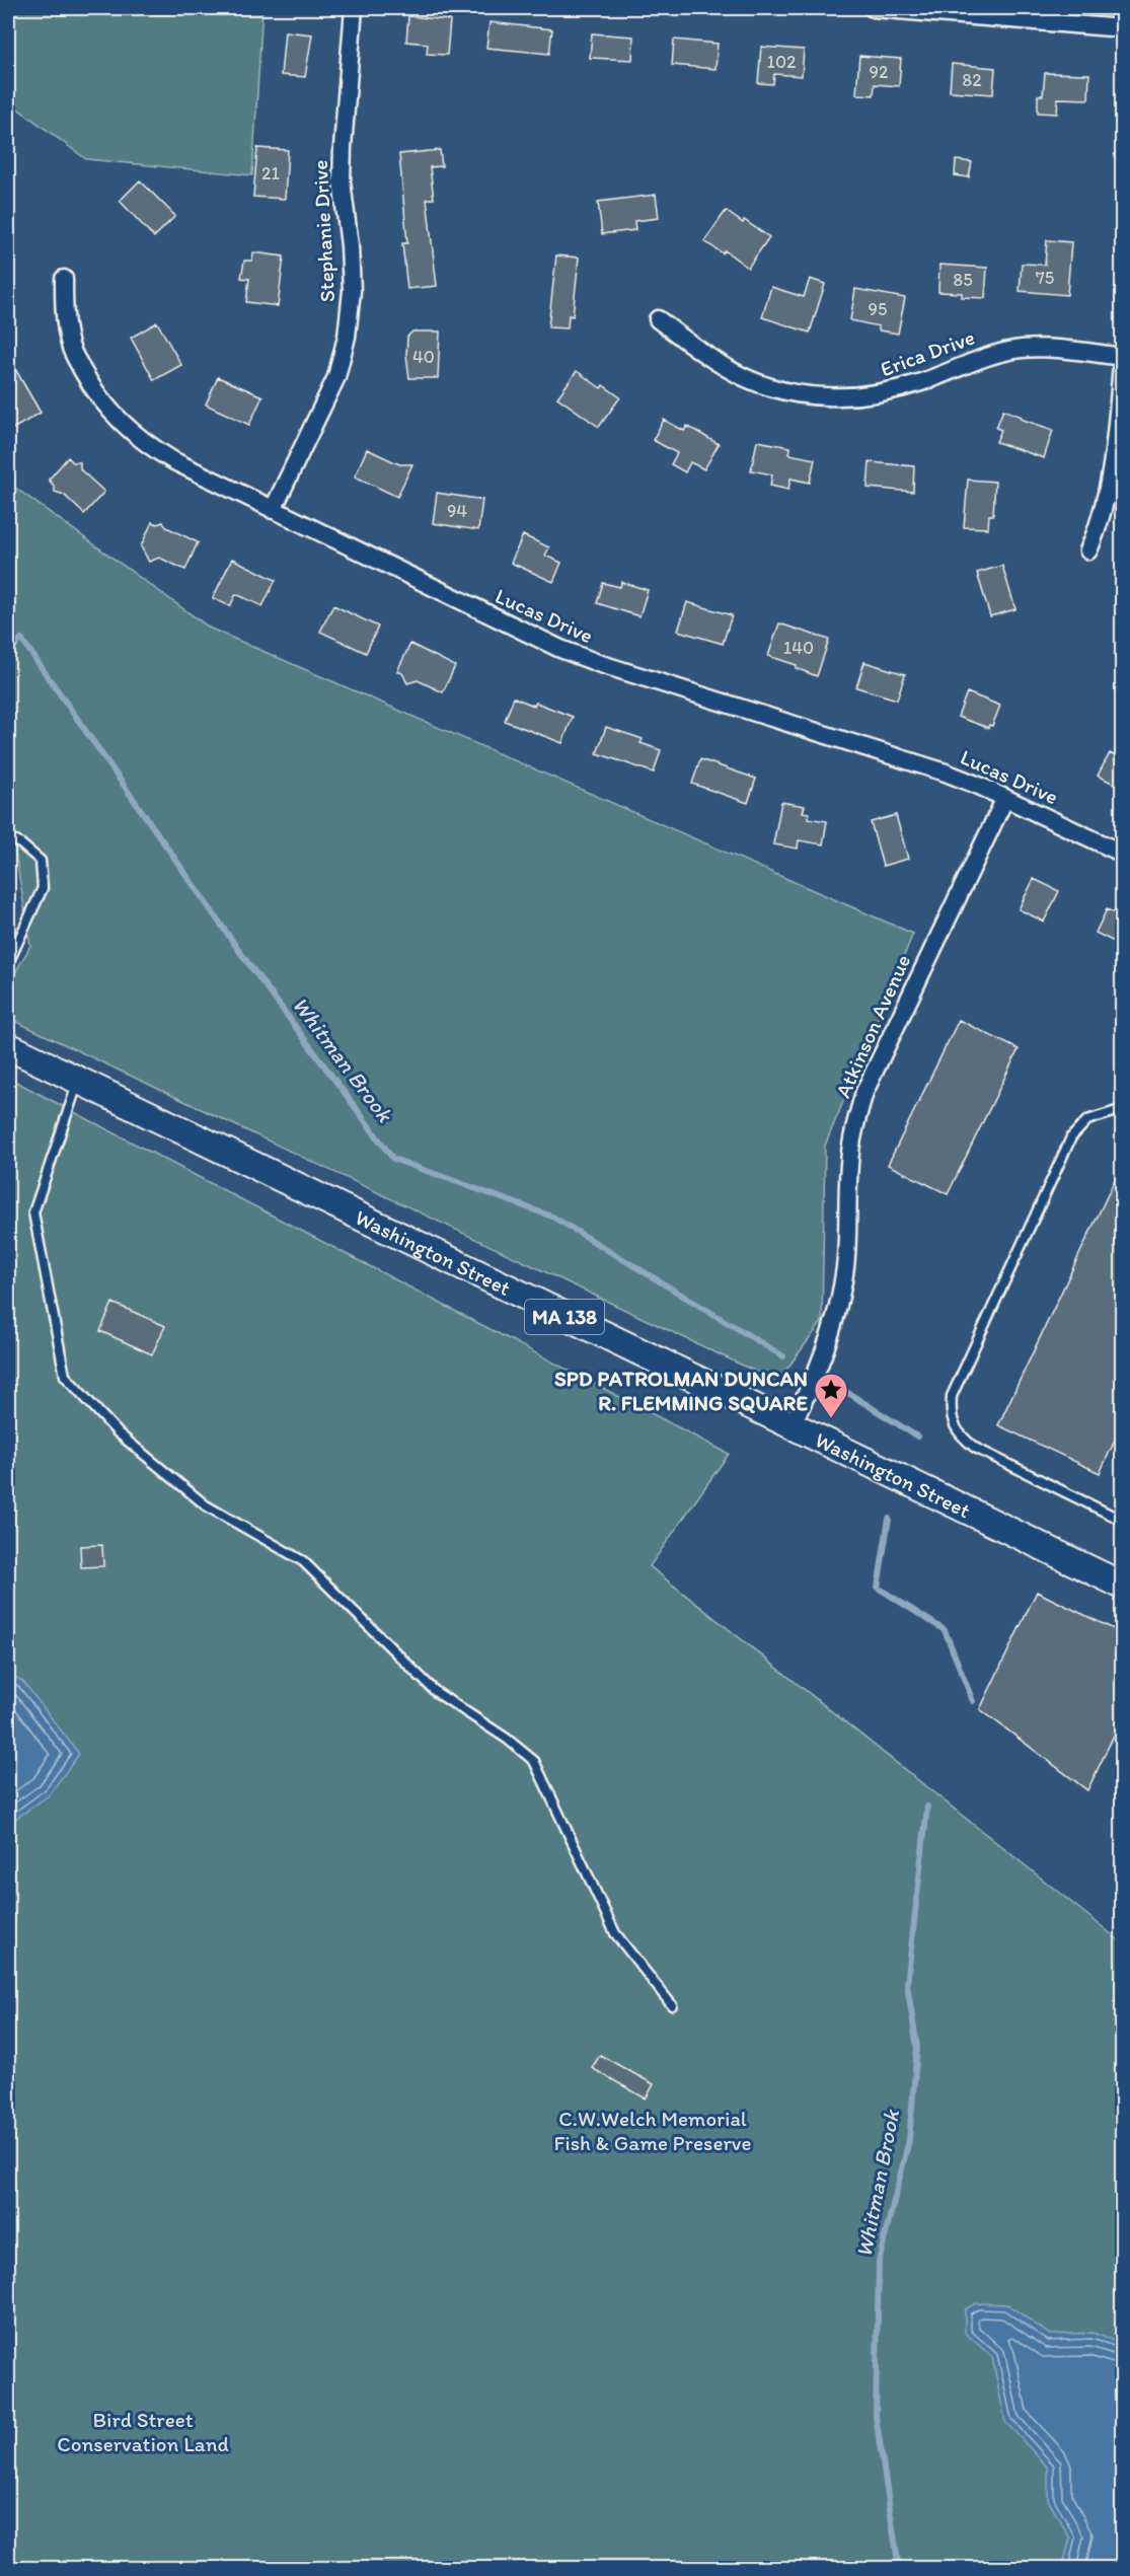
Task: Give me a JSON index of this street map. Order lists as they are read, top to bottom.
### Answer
{
  "streets": {
    "main road": ["Washington Street", "MA 138"],
    "street": [
      "Stephanie Drive",
      "Erica Drive",
      "Lucas Drive",
      "Atkinson Avenue"
    ]
  },
  "crossings": [
    ["Stephanie Drive", "Lucas Drive"],
    ["Lucas Drive", "Atkinson Avenue"],
    ["Atkinson Avenue", "Washington Street"]
  ],
  "water": ["Whitman Brook"],
  "parks": ["C.W.Welch Memorial Fish & Game Preserve", "Bird Street Conservation Land"],
  "places": {
    "place": ["SPD PATROLMAN DUNCAN R. FLEMMING SQUARE"]
  },
  "house_numbers": [
    "102",
    "92",
    "82",
    "21",
    "75",
    "85",
    "95",
    "40",
    "94",
    "140"
  ]
}
